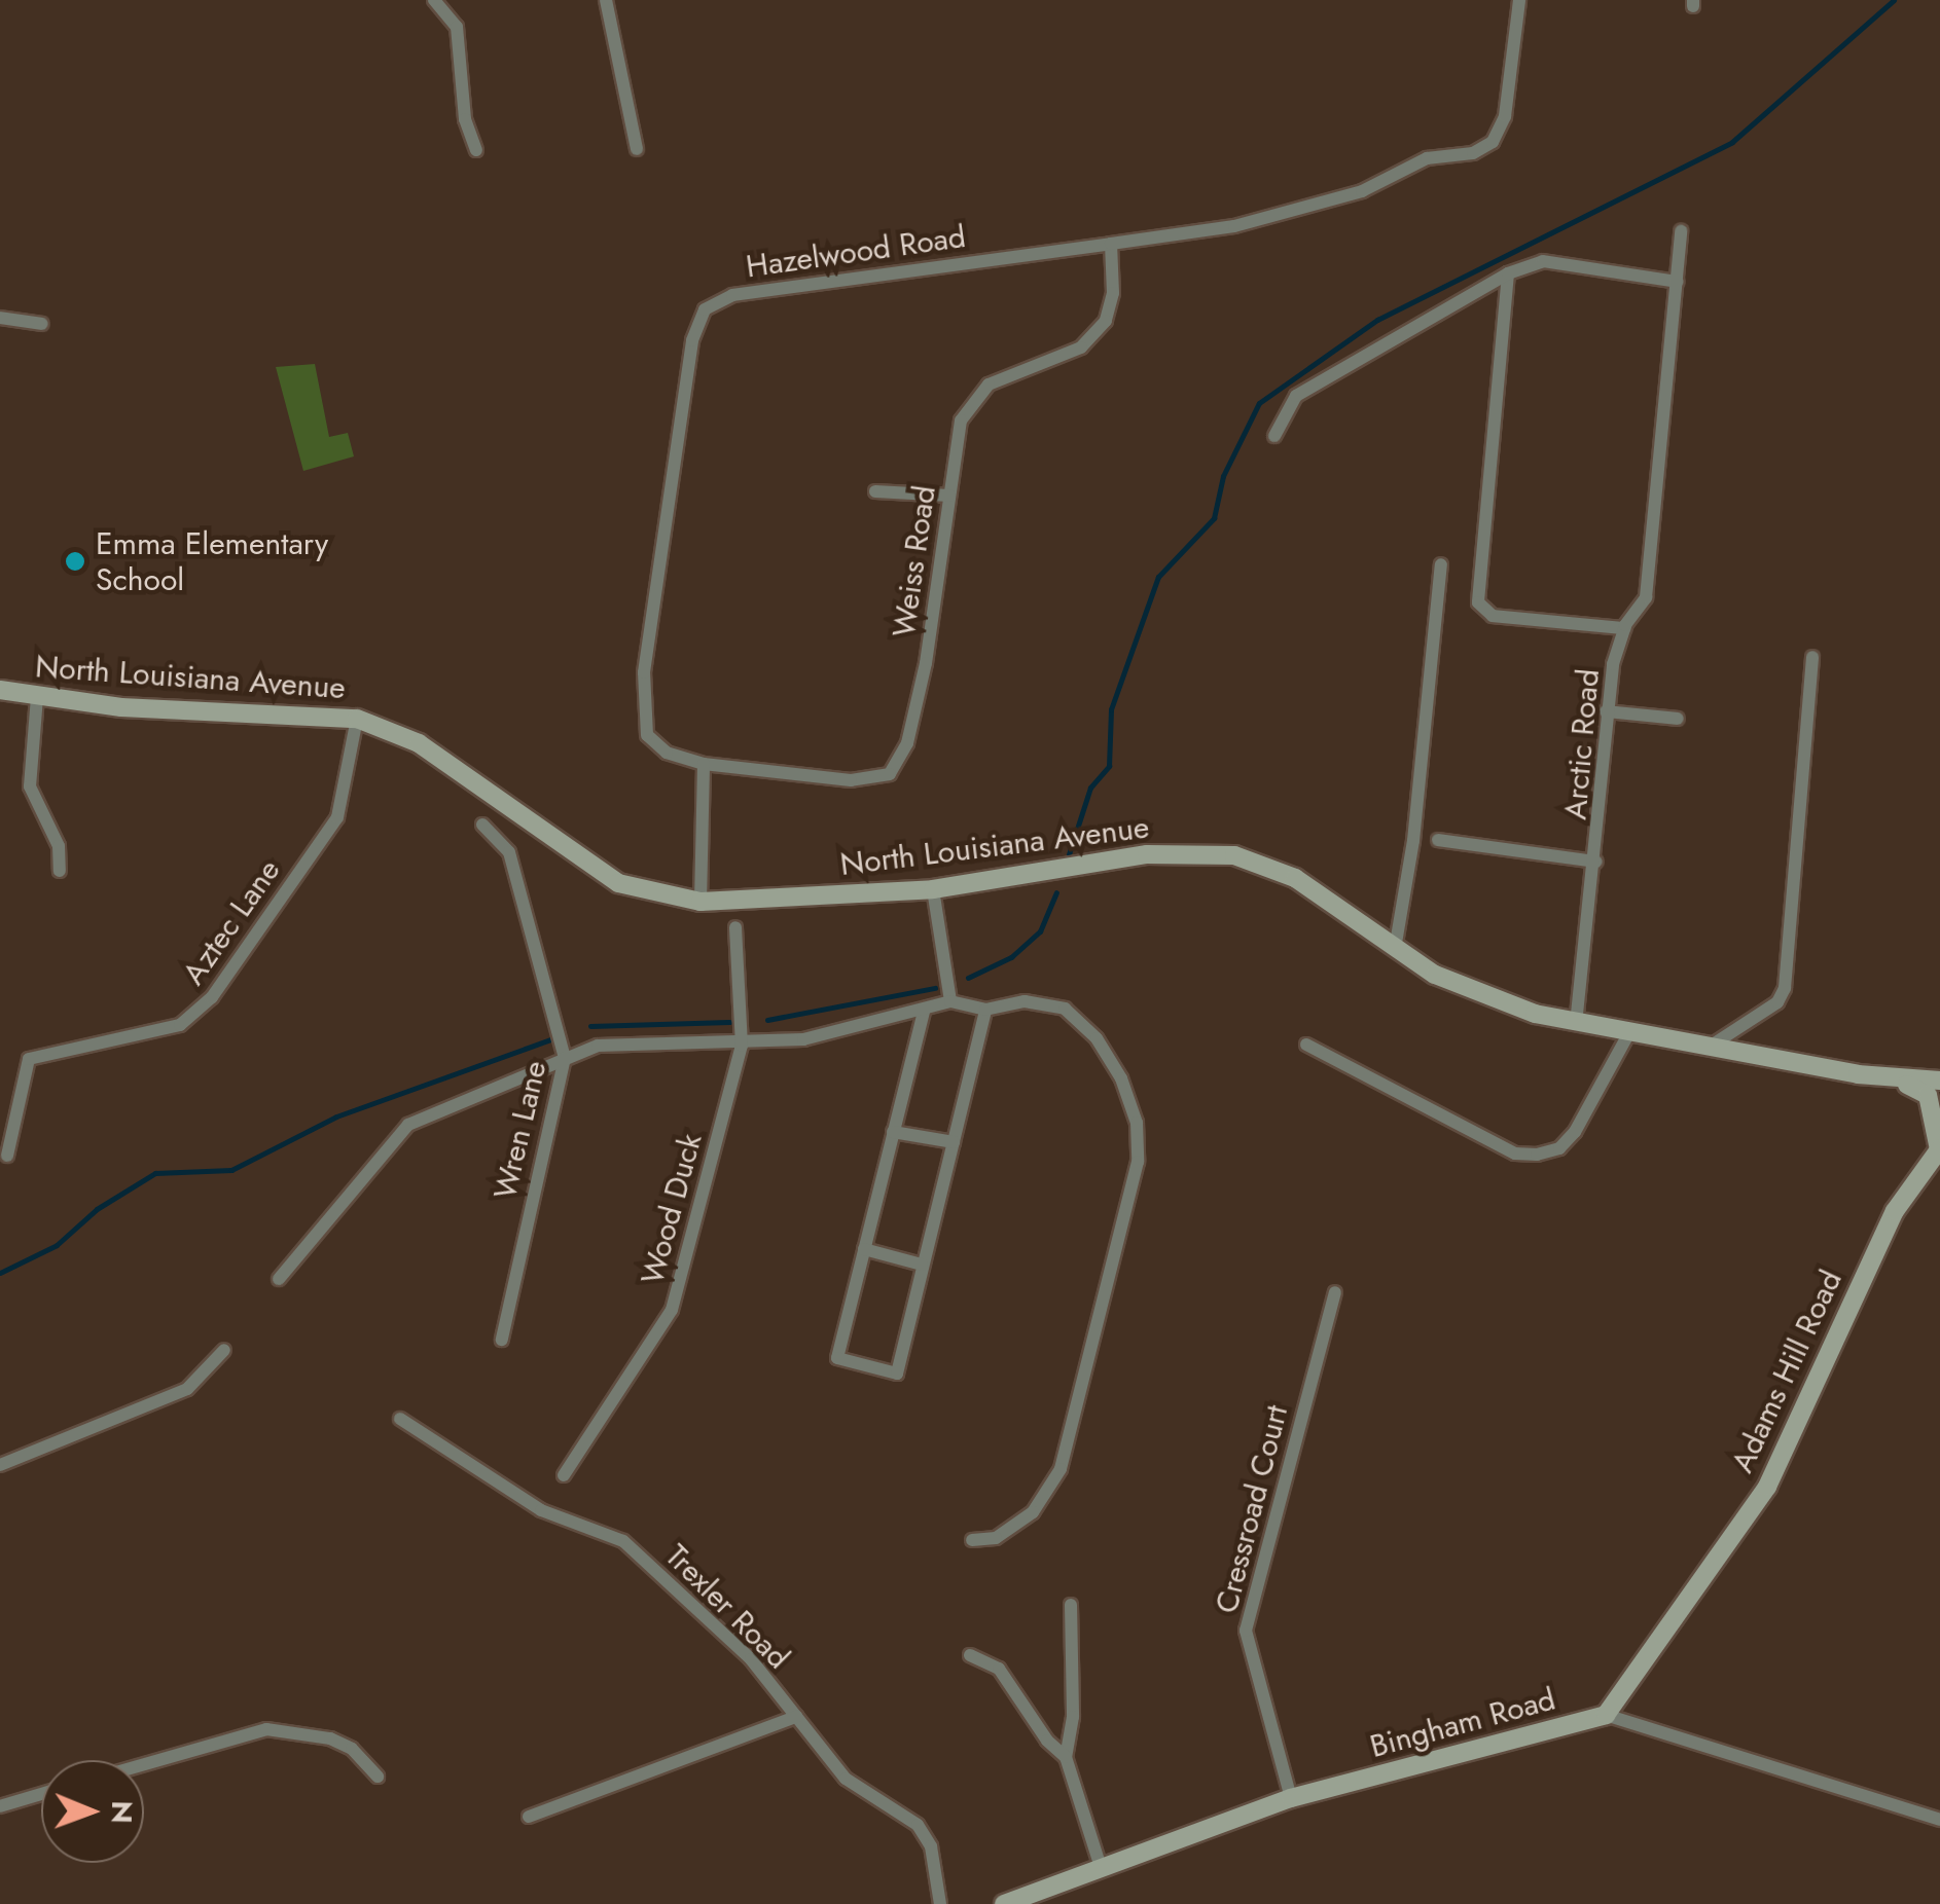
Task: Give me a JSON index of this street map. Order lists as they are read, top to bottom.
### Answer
{
  "streets": {
    "street": [
      "Hazelwood Road",
      "Weiss Road",
      "North Louisiana Avenue",
      "Arctic Road",
      "Aztec Lane",
      "Wren Lane",
      "Wood Duck",
      "Adams Hill Road",
      "Cressroad Court",
      "Trexler Road",
      "Bingham Road"
    ]
  },
  "crossings": [
    ["Hazelwood Road", "Weiss Road"],
    ["North Louisiana Avenue", "Arctic Road"],
    ["North Louisiana Avenue", "Aztec Lane"],
    ["Adams Hill Road", "Bingham Road"],
    ["Cressroad Court", "Bingham Road"]
  ],
  "places": ["Emma Elementary School"],
  "north": "right"
}
